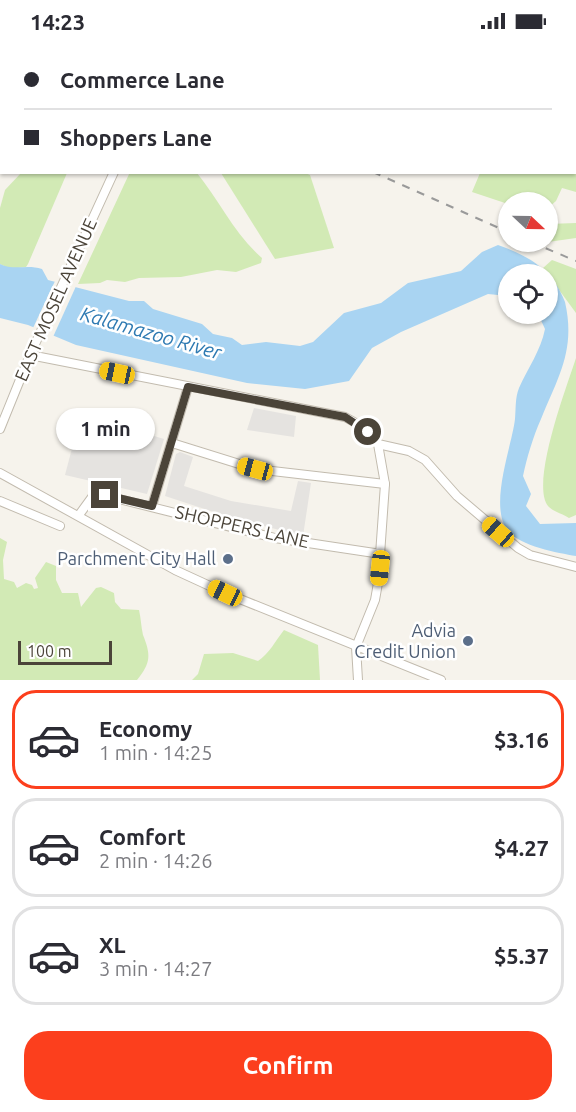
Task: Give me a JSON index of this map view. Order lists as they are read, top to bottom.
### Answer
{
  "streets": {
    "street": ["EAST MOSEL AVENUE", "SHOPPERS LANE"]
  },
  "water": ["Kalamazoo River"],
  "places": ["Parchment City Hall", "Advia Credit Union"],
  "scale_bar": "100 m",
  "north": "right",
  "page": {
    "status": "14:23",
    "banner": ["Commerce Lane", "Shoppers Lane"],
    "bubble": "1 min",
    "scale": "100 m",
    "list": [
      {
        "name": "Economy",
        "note": "1 min · 14:25",
        "value": "$3.16"
      },
      {
        "name": "Comfort",
        "note": "2 min · 14:26",
        "value": "$4.27"
      },
      {
        "name": "XL",
        "note": "3 min · 14:27",
        "value": "$5.37"
      }
    ],
    "buttons": "Confirm"
  }
}
